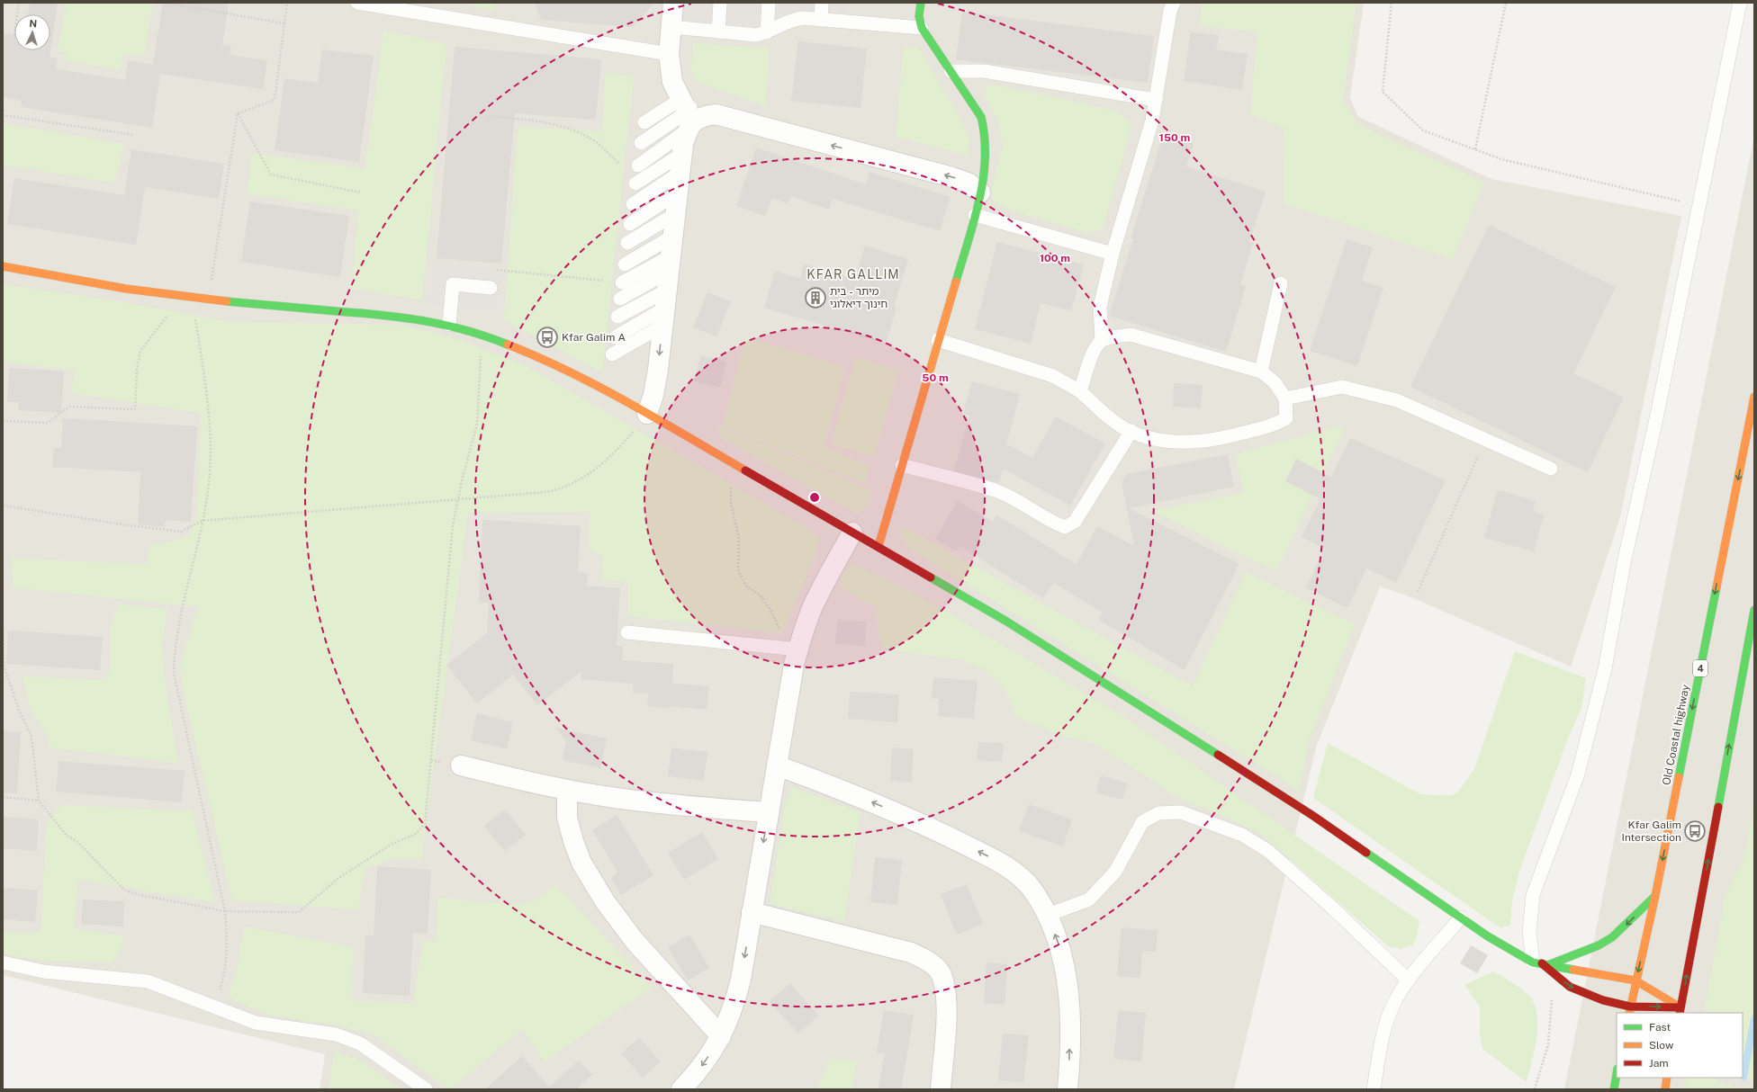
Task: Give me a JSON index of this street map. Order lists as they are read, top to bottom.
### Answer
{
  "streets": {
    "main road": ["4", "Old Coastal highway"]
  },
  "districts": ["KFAR GALLIM"],
  "places": {
    "building": ["מיתר - בית חינוך דיאלוגי"],
    "bus stop": ["Kfar Galim A", "Kfar Galim Intersection"]
  },
  "legend": ["Fast", "Slow", "Jam"],
  "north": "top",
  "rings": ["150 m", "100 m", "50 m"]
}
